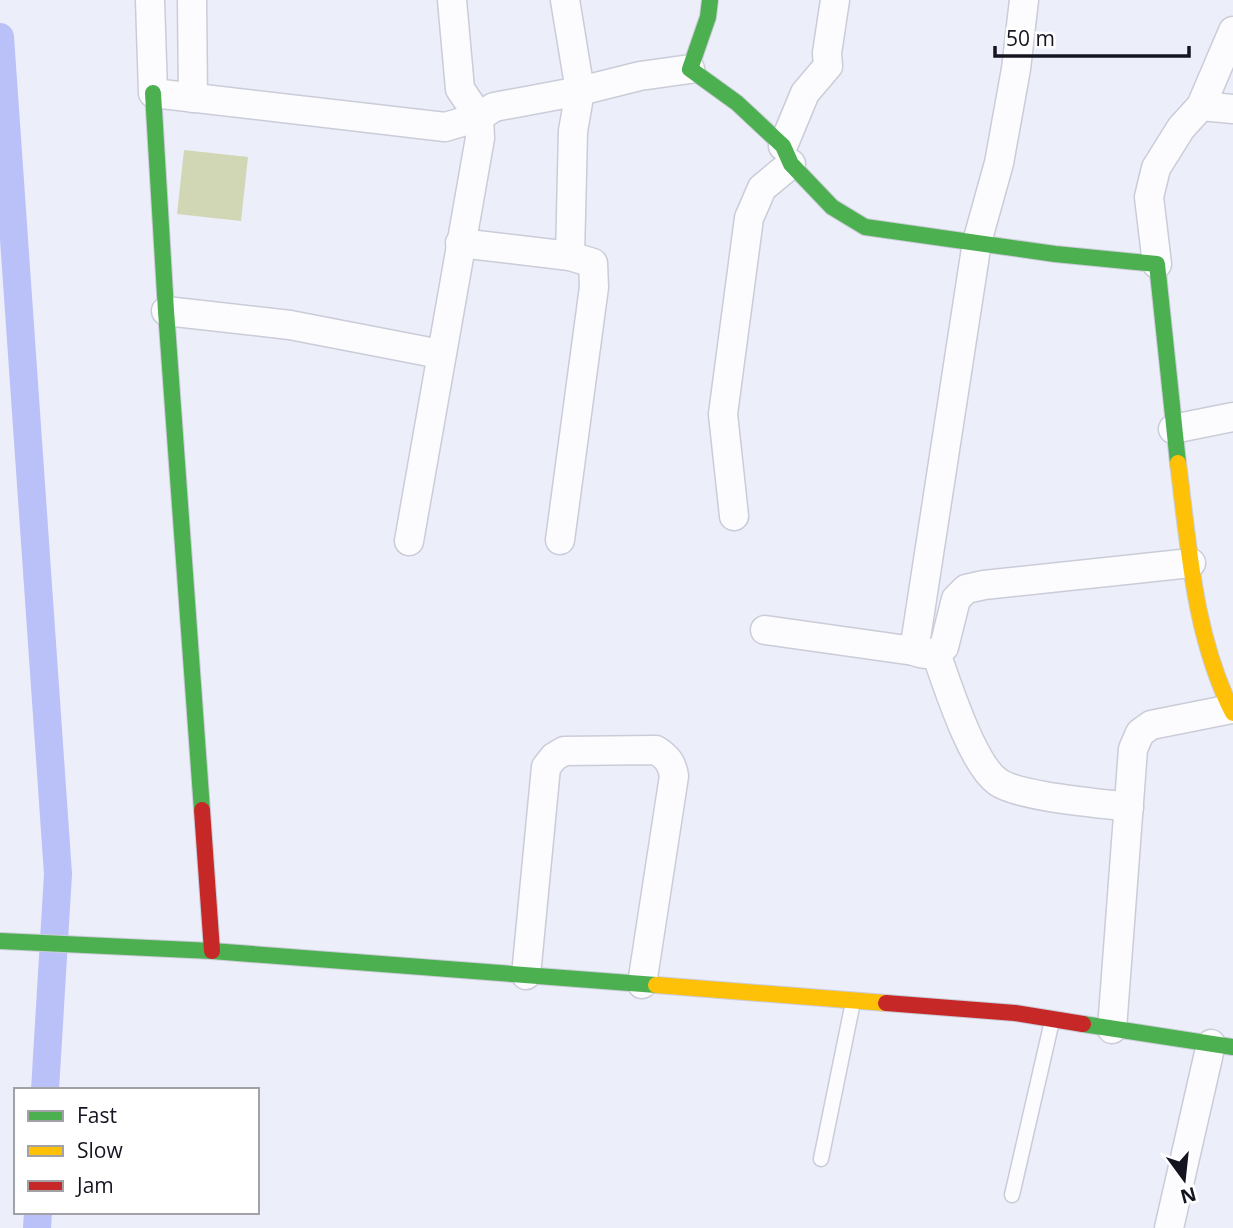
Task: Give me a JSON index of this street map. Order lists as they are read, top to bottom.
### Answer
{
  "legend": ["Fast", "Slow", "Jam"],
  "scale_bar": "50 m",
  "north": "bottom"
}
